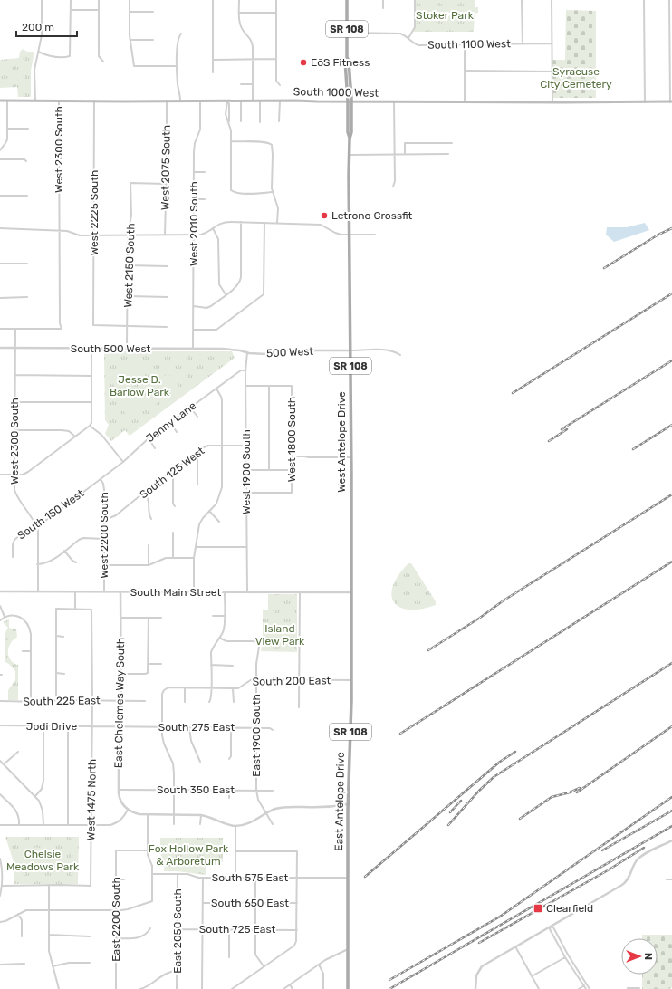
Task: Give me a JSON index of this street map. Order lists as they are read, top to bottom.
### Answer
{
  "streets": {
    "main road": [
      "SR 108",
      "South 1000 West",
      "West Antelope Drive",
      "East Antelope Drive"
    ],
    "street": [
      "South 1100 West",
      "West 2300 South",
      "West 2075 South",
      "West 2225 South",
      "West 2010 South",
      "West 2150 South",
      "South 500 West",
      "500 West",
      "Jenny Lane",
      "West 1800 South",
      "West 1900 South",
      "South 125 West",
      "South 150 West",
      "West 2200 South",
      "South Main Street",
      "South 200 East",
      "South 225 East",
      "East Chelemes Way South",
      "Jodi Drive",
      "South 275 East",
      "East 1900 South",
      "South 350 East",
      "West 1475 North",
      "South 575 East",
      "South 650 East",
      "East 2200 South",
      "South 725 East",
      "East 2050 South"
    ]
  },
  "crossings": [
    ["South 1100 West", "West Antelope Drive"],
    ["South 1000 West", "West 2300 South"],
    ["South 1000 West", "West 2075 South"],
    ["South 1000 West", "West 2225 South"],
    ["South 1000 West", "West 2010 South"],
    ["South 1000 West", "West Antelope Drive"],
    ["West 2300 South", "South 500 West"],
    ["West 2300 South", "South 150 West"],
    ["West 2300 South", "South Main Street"],
    ["West 2075 South", "West 2150 South"],
    ["West 2225 South", "West 2150 South"],
    ["West 2010 South", "South 500 West"],
    ["West 2150 South", "South 500 West"],
    ["South 500 West", "500 West"],
    ["500 West", "West Antelope Drive"],
    ["500 West", "West 1900 South"],
    ["Jenny Lane", "West 1900 South"],
    ["Jenny Lane", "South 150 West"],
    ["Jenny Lane", "West 2200 South"],
    ["West 1800 South", "West 1900 South"],
    ["West Antelope Drive", "South Main Street"],
    ["West Antelope Drive", "East Antelope Drive"],
    ["West 1900 South", "South 125 West"],
    ["West 1900 South", "South Main Street"],
    ["South 125 West", "West 2200 South"],
    ["South 150 West", "West 2200 South"],
    ["West 2200 South", "South Main Street"],
    ["South Main Street", "East Chelemes Way South"],
    ["South Main Street", "East Antelope Drive"],
    ["South 200 East", "South 275 East"],
    ["South 200 East", "East 1900 South"],
    ["South 200 East", "East Antelope Drive"],
    ["South 225 East", "East Chelemes Way South"],
    ["South 225 East", "West 1475 North"],
    ["East Chelemes Way South", "Jodi Drive"],
    ["East Chelemes Way South", "South 275 East"],
    ["East Chelemes Way South", "South 350 East"],
    ["Jodi Drive", "South 275 East"],
    ["Jodi Drive", "West 1475 North"],
    ["South 275 East", "East 1900 South"],
    ["East 1900 South", "South 350 East"],
    ["East Antelope Drive", "South 575 East"],
    ["South 575 East", "East 2050 South"],
    ["South 725 East", "East 2050 South"]
  ],
  "parks": [
    "Stoker Park",
    "Syracuse City Cemetery",
    "Jesse D. Barlow Park",
    "Island View Park",
    "Fox Hollow Park & Arboretum",
    "Chelsie Meadows Park"
  ],
  "places": {
    "other": ["EōS Fitness", "Letrono Crossfit"],
    "transit": ["Clearfield"]
  },
  "scale_bar": "200 m",
  "north": "right"
}
